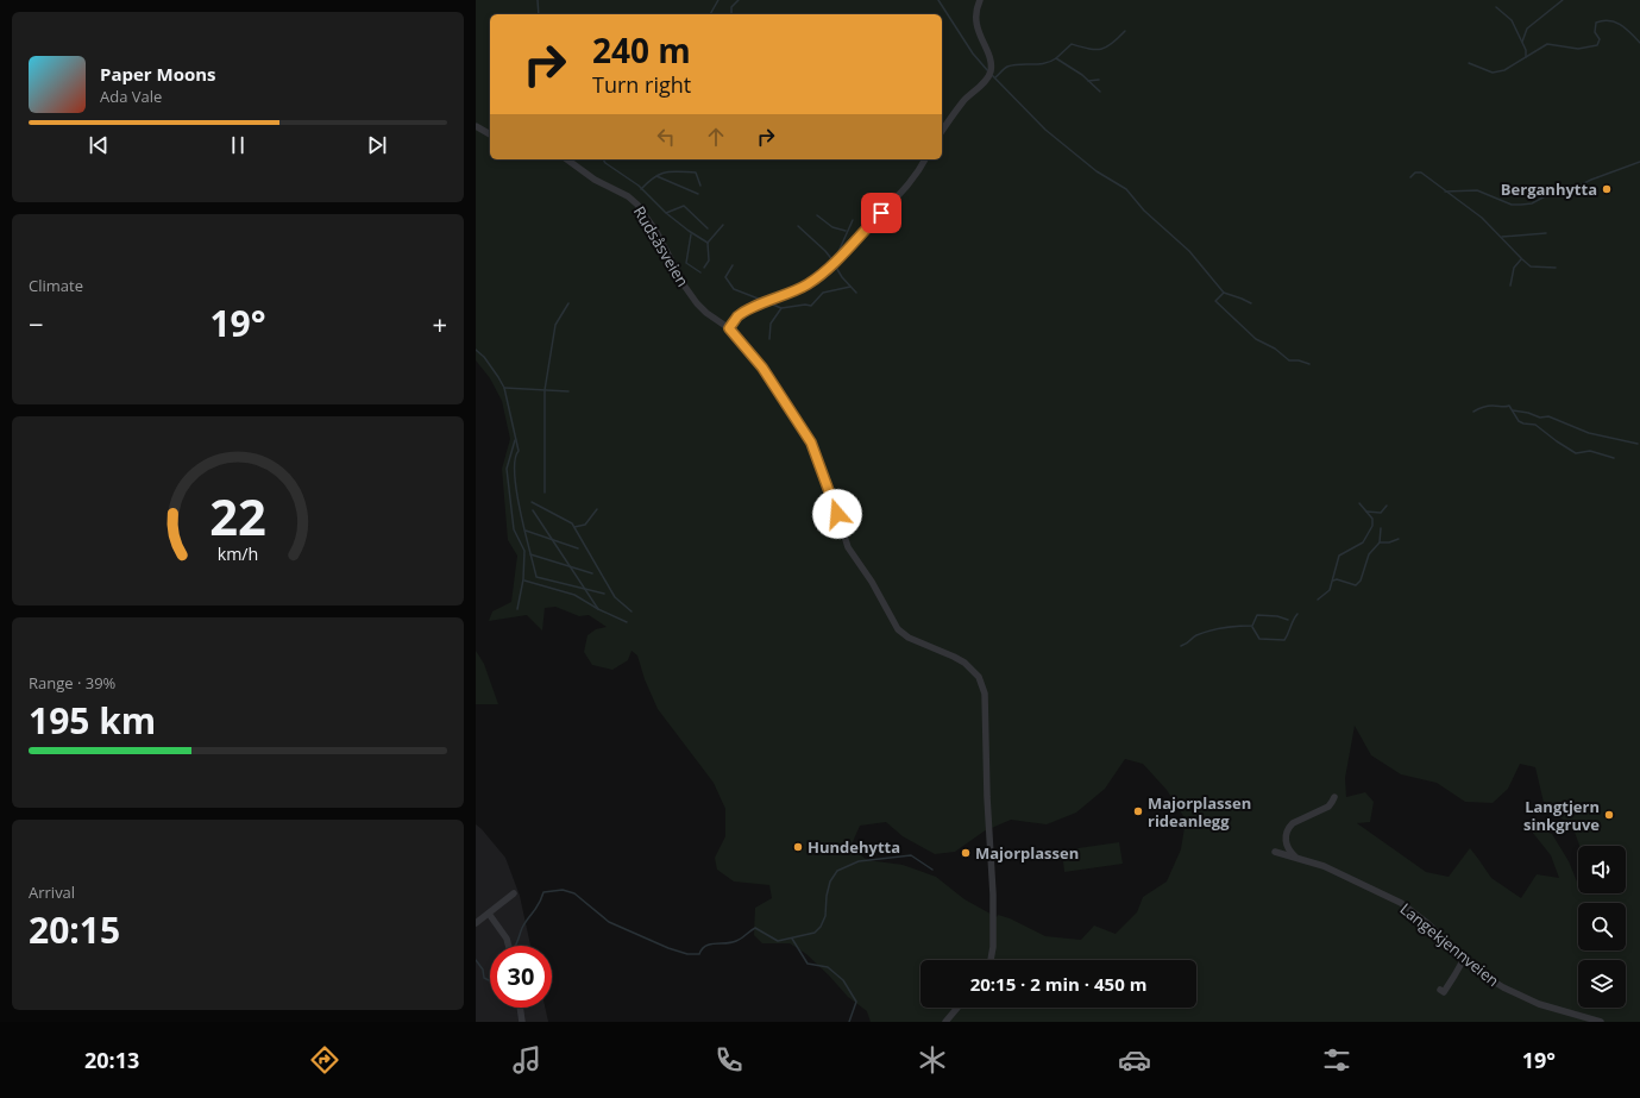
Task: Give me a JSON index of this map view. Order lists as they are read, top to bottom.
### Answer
{
  "streets": {
    "street": ["Rudsåsveien", "Langekjennveien"]
  },
  "places": [
    "Berganhytta",
    "Majorplassen rideanlegg",
    "Langtjern sinkgruve",
    "Hundehytta",
    "Majorplassen"
  ],
  "page": {
    "turn": ["240 m", "Turn right"],
    "song": ["Paper Moons", "Ada Vale"],
    "tile": [
      "Climate",
      ["Range · 39%", "195 km"],
      ["Arrival", "20:15"]
    ],
    "heat": ["−", "19°", "+"],
    "limit": "30",
    "trip": "20:15 · 2 min · 450 m",
    "tabs": ["20:13", "19°"],
    "gauge": ["22", "km/h"]
  }
}
